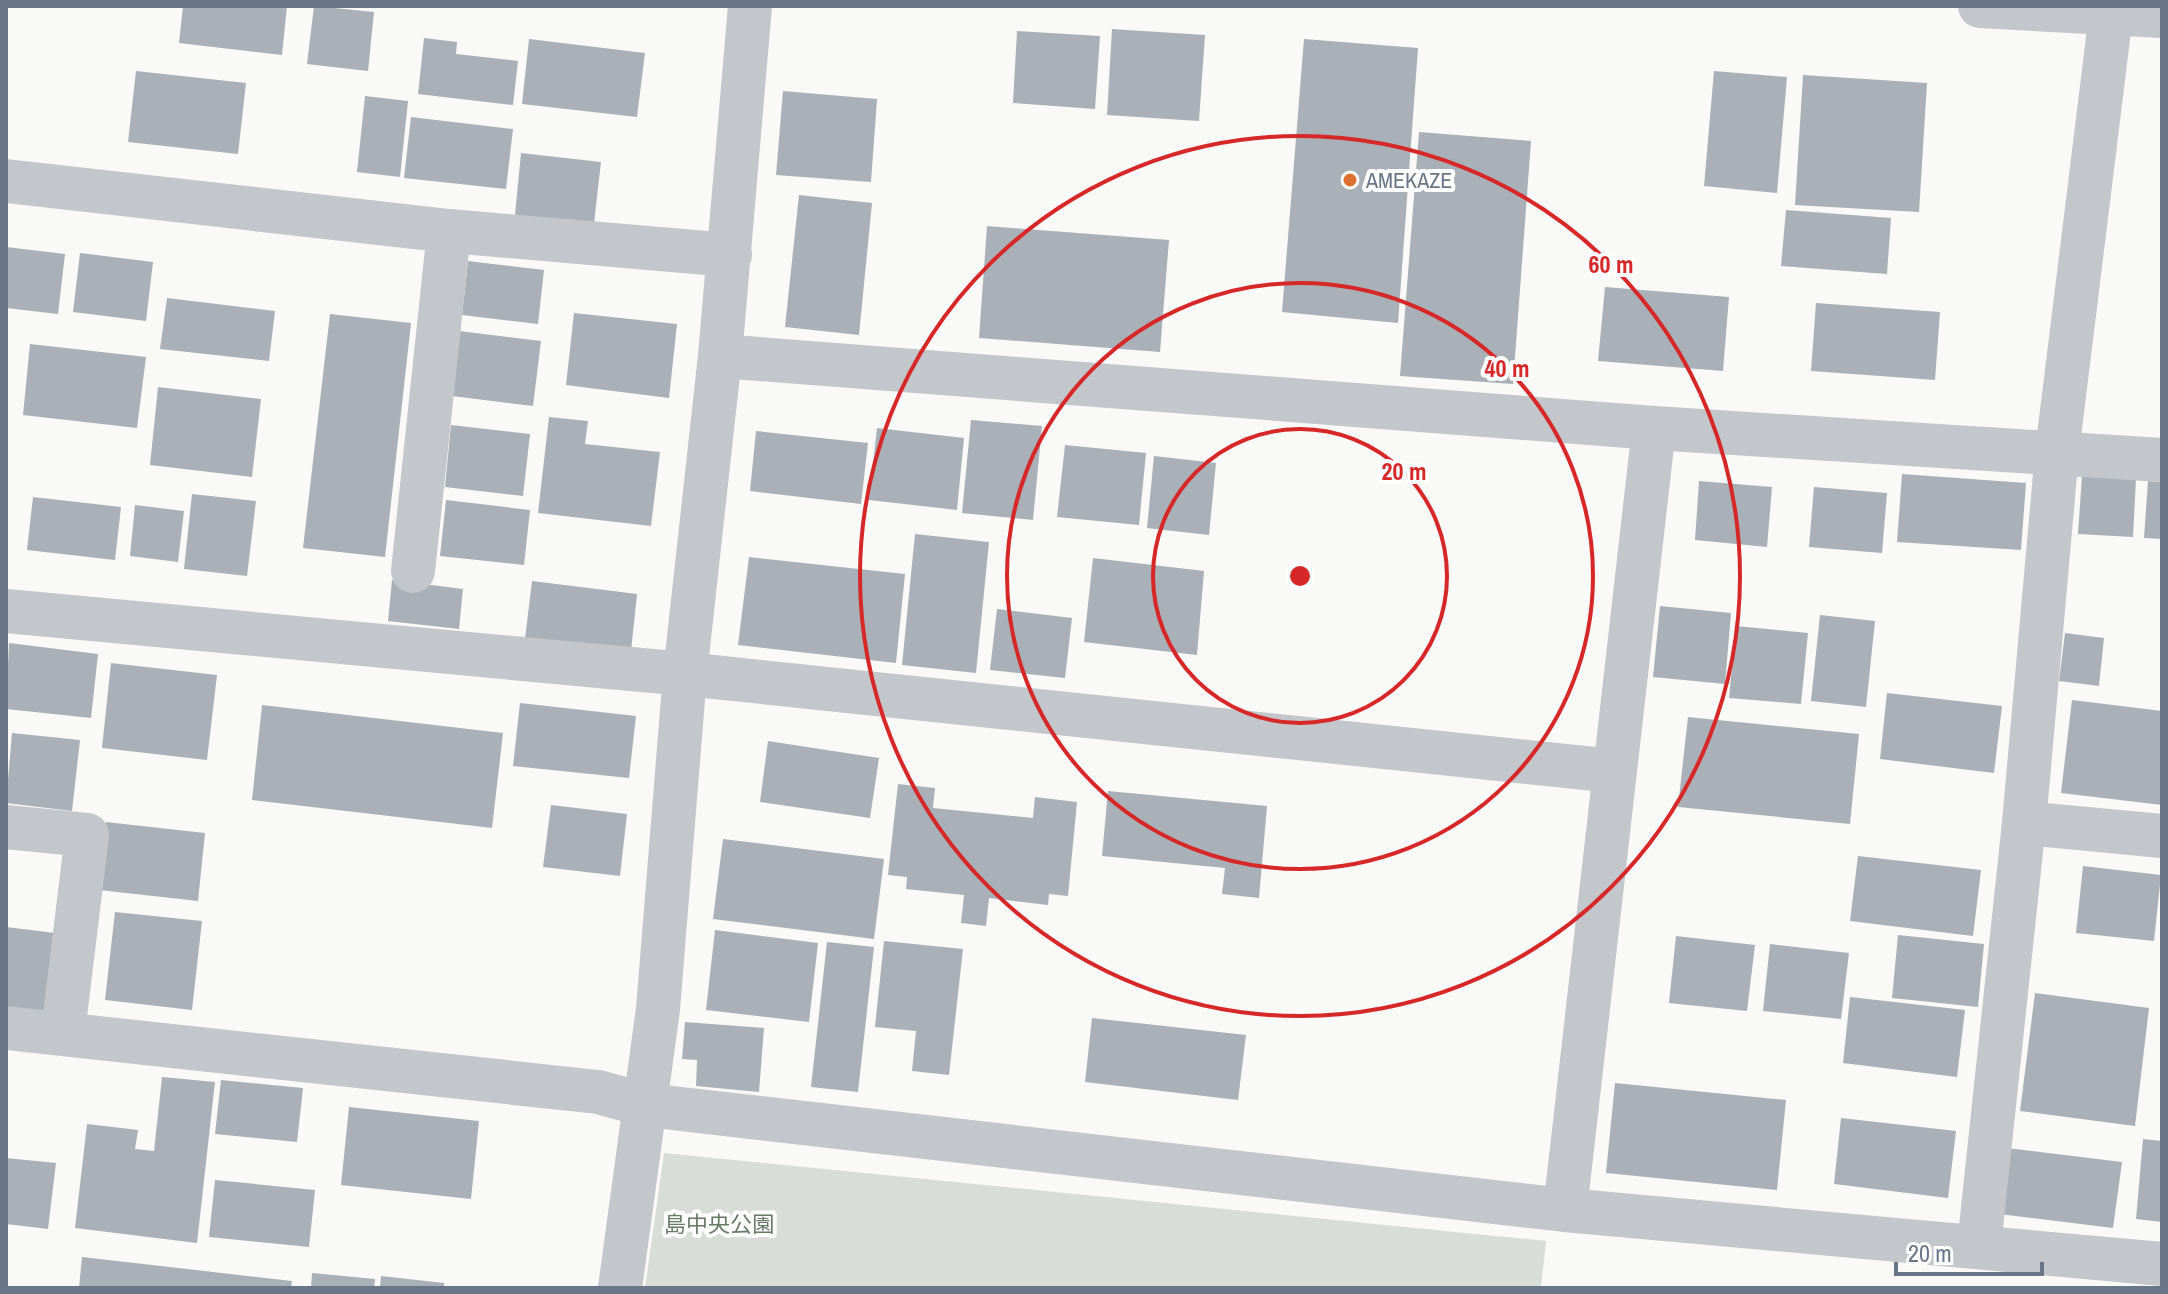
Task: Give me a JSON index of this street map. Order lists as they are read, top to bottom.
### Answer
{
  "parks": ["島中央公園"],
  "places": ["AMEKAZE"],
  "scale_bar": "20 m",
  "rings": ["60 m", "40 m", "20 m"]
}
